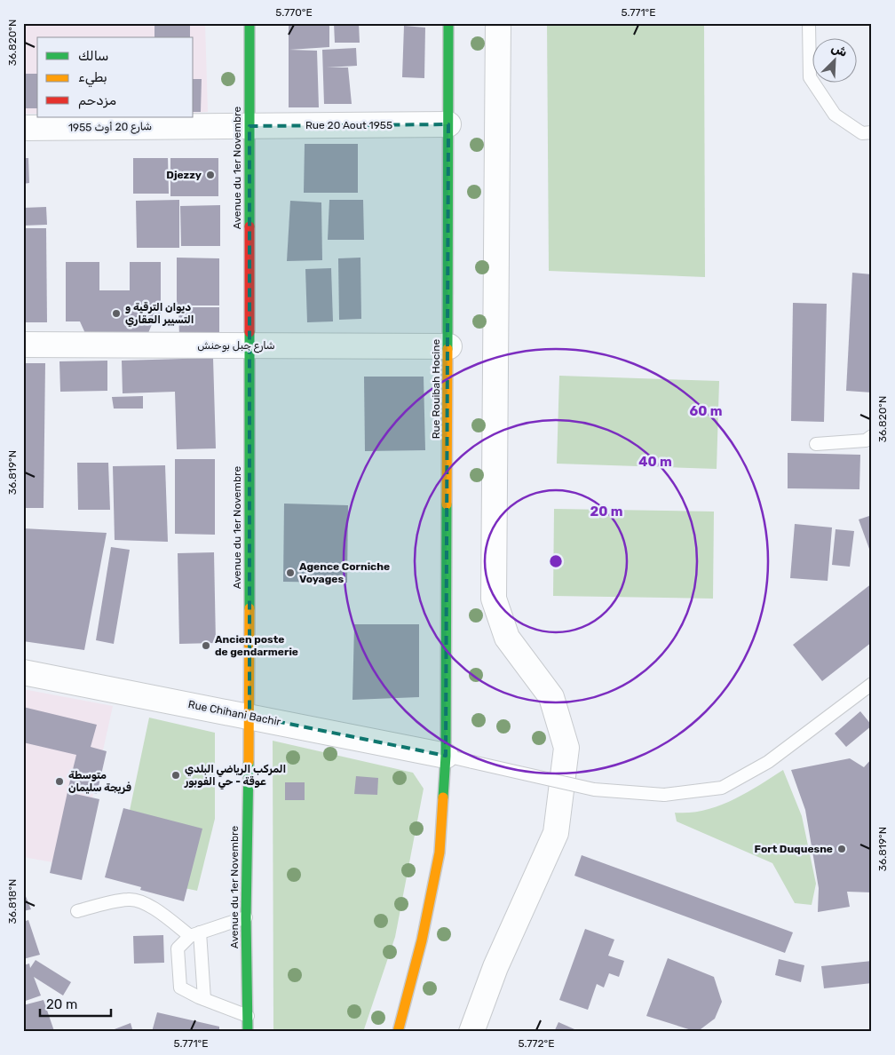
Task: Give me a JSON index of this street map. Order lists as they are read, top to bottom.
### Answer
{
  "streets": {
    "main road": ["Avenue du 1er Novembre", "Rue Rouibah Hocine"],
    "street": [
      "Rue 20 Aout 1955",
      "شارع 20 أوث 1955",
      "شارع جبل بوحنش",
      "Rue Chihani Bachir"
    ]
  },
  "crossings": [
    ["Rue 20 Aout 1955", "شارع 20 أوث 1955"],
    ["Rue 20 Aout 1955", "Avenue du 1er Novembre"],
    ["Rue 20 Aout 1955", "Rue Rouibah Hocine"],
    ["شارع 20 أوث 1955", "Avenue du 1er Novembre"],
    ["Avenue du 1er Novembre", "شارع جبل بوحنش"],
    ["Avenue du 1er Novembre", "Rue Chihani Bachir"],
    ["شارع جبل بوحنش", "Rue Rouibah Hocine"],
    ["Rue Rouibah Hocine", "Rue Chihani Bachir"]
  ],
  "places": [
    "Djezzy",
    "ديوان الترقية و التسيير العقاري",
    "Agence Corniche Voyages",
    "Ancien poste de gendarmerie",
    "المركب الرياضي البلدي عوقة - حي الفوبور",
    "متوسطة فريجة سليمان",
    "Fort Duquesne"
  ],
  "legend": ["سالك", "بطيء", "مزدحم"],
  "scale_bar": "20 m",
  "north": "top right",
  "coordinates": [
    "5.770°E",
    "5.771°E",
    "36.820°N",
    "36.819°N",
    "36.818°N",
    "5.772°E"
  ],
  "rings": ["60 m", "40 m", "20 m"]
}
